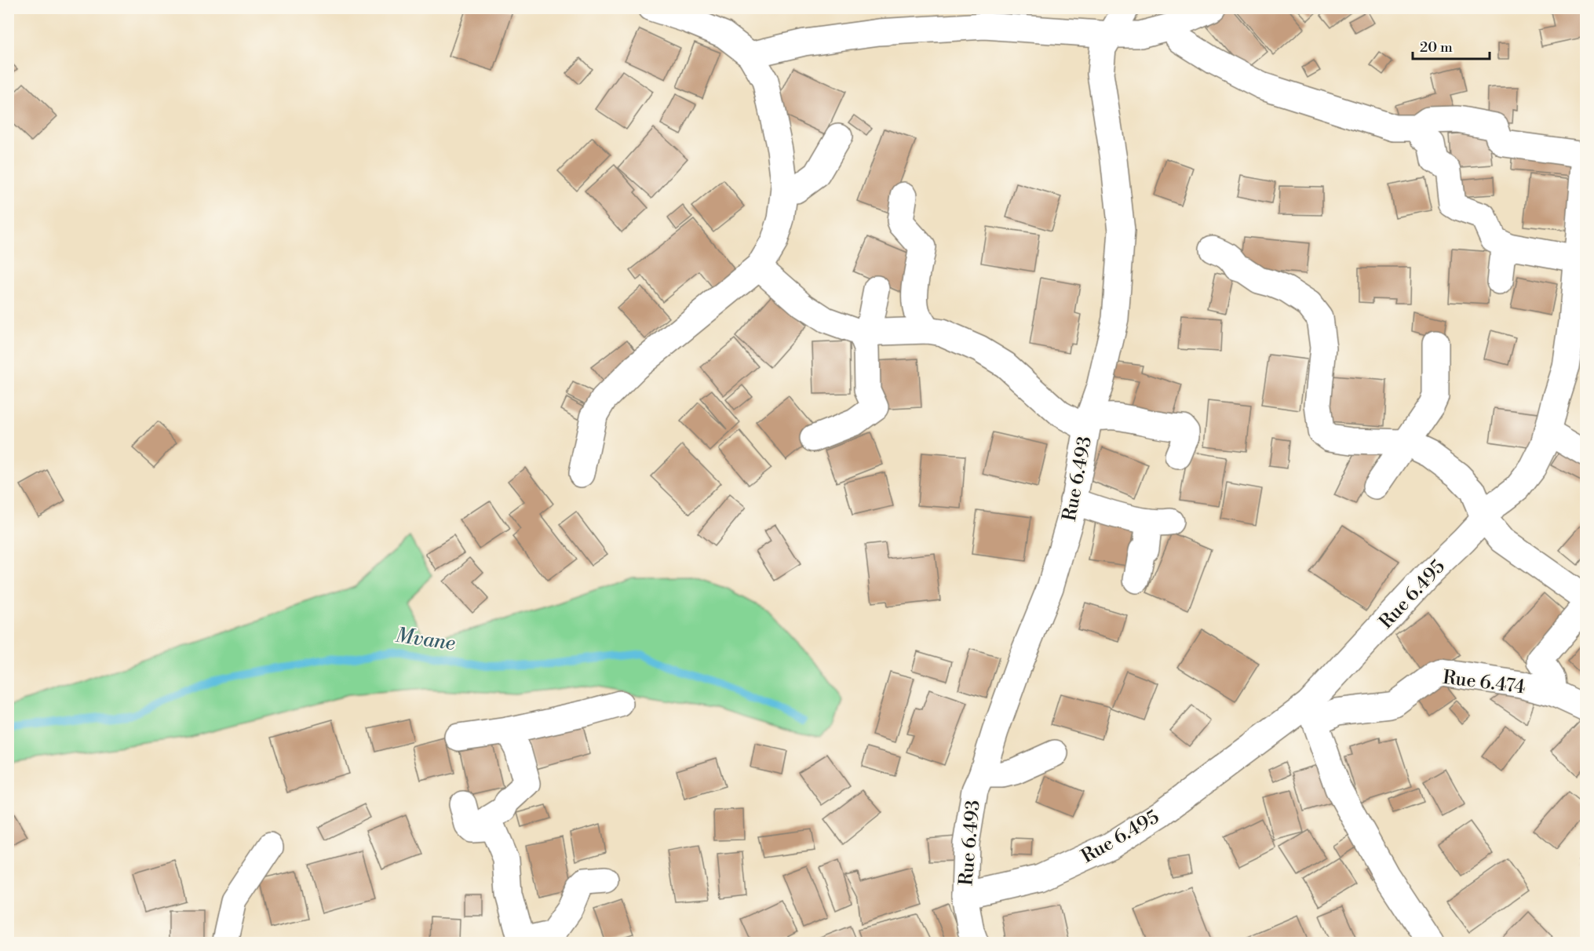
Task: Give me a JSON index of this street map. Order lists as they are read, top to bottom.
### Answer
{
  "streets": {
    "street": ["Rue 6.493", "Rue 6.495", "Rue 6.474"]
  },
  "crossings": [
    ["Rue 6.493", "Rue 6.495"],
    ["Rue 6.495", "Rue 6.474"]
  ],
  "water": ["Mvane"],
  "scale_bar": "20 m"
}
